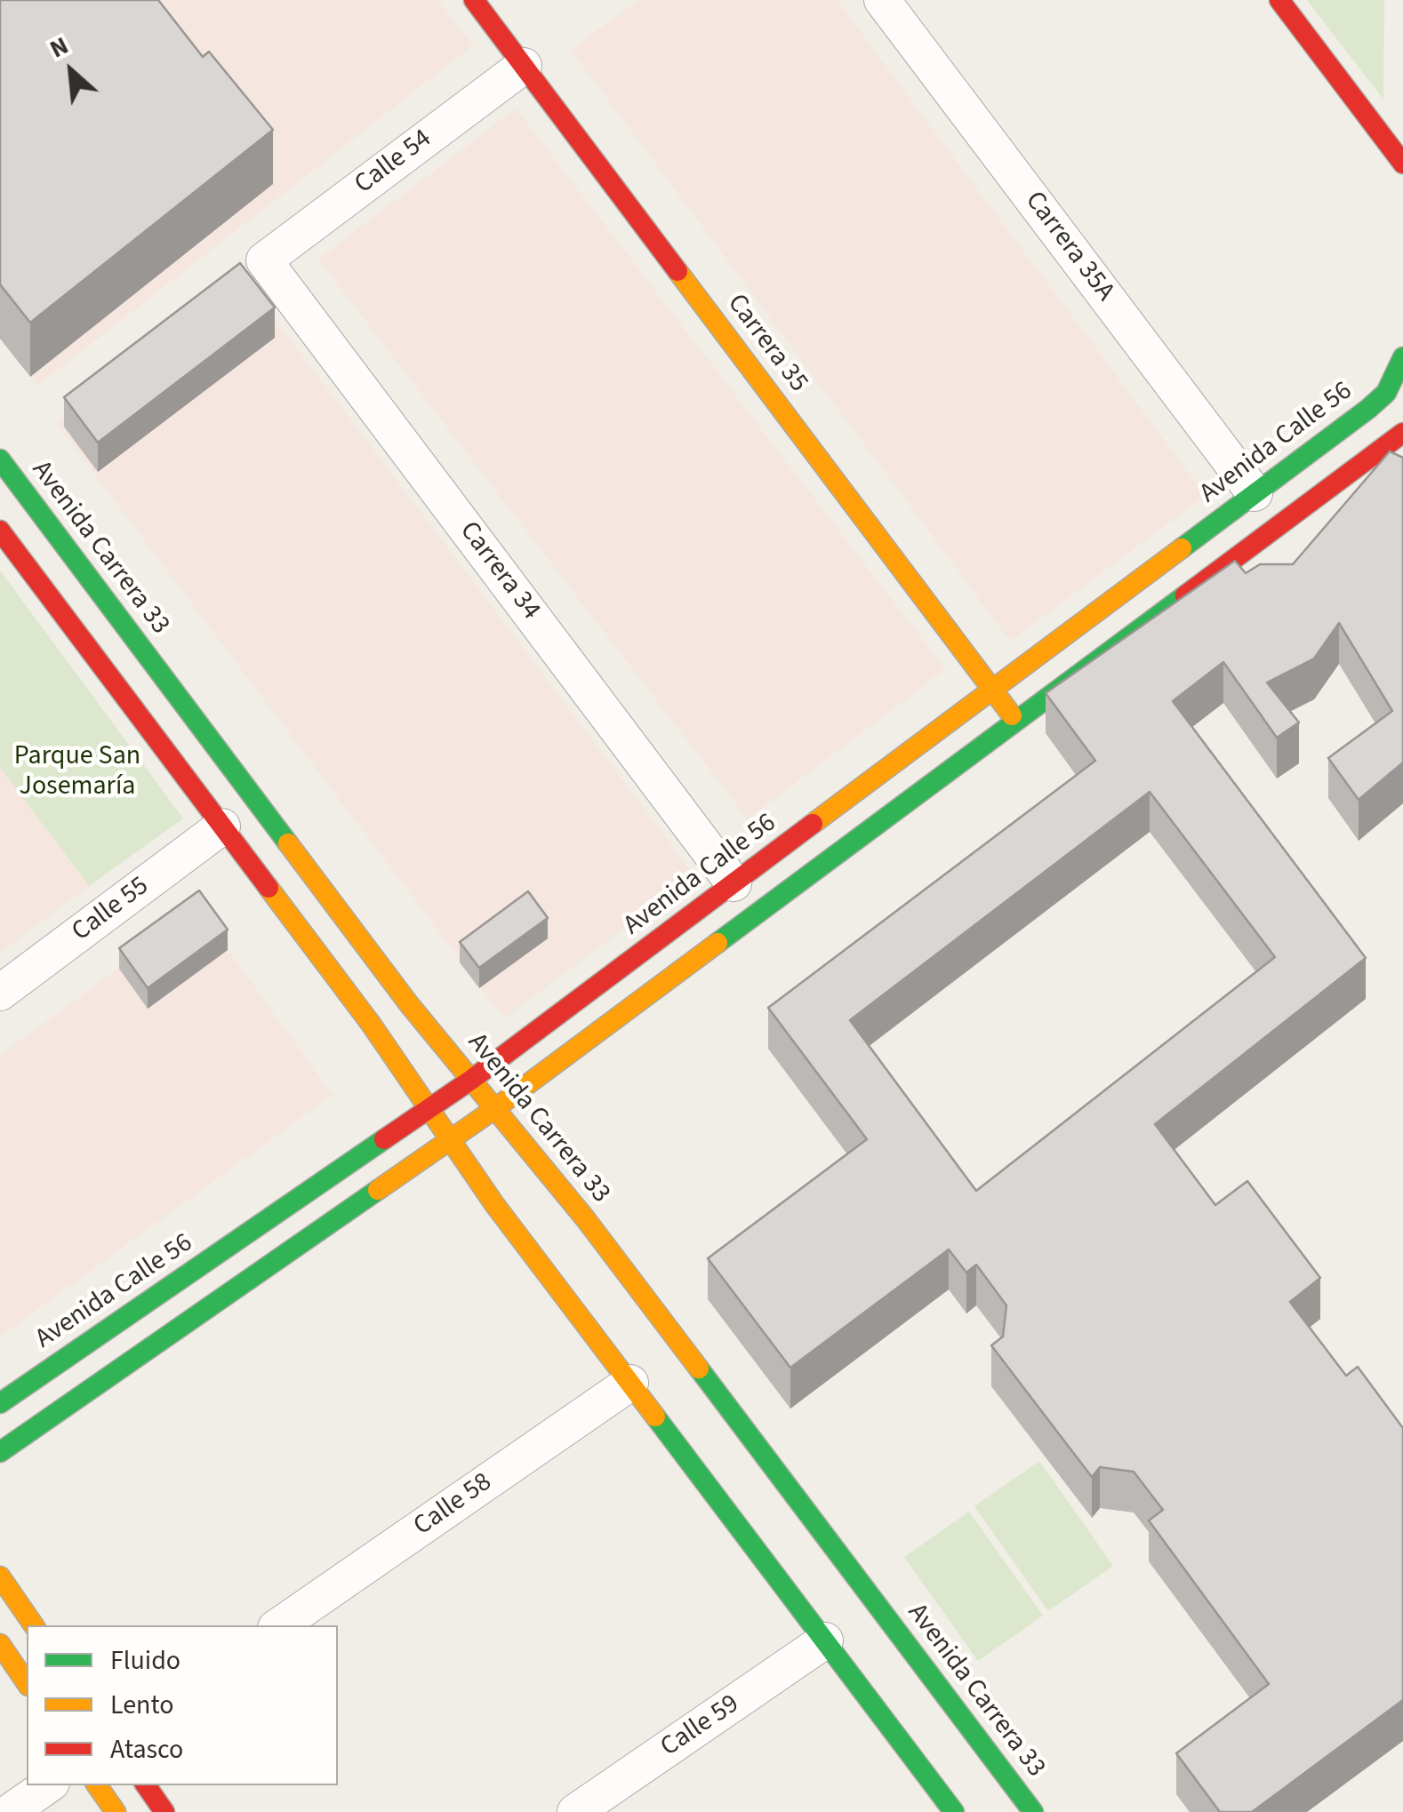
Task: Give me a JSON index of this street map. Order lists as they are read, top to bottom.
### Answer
{
  "streets": {
    "main road": ["Carrera 35", "Avenida Calle 56", "Avenida Carrera 33"],
    "street": [
      "Calle 54",
      "Carrera 35A",
      "Carrera 34",
      "Calle 55",
      "Calle 58",
      "Calle 59"
    ]
  },
  "crossings": [
    ["Calle 54", "Carrera 35"],
    ["Calle 54", "Carrera 34"],
    ["Carrera 35A", "Avenida Calle 56"],
    ["Carrera 35", "Avenida Calle 56"],
    ["Avenida Calle 56", "Avenida Carrera 33"],
    ["Avenida Calle 56", "Carrera 34"]
  ],
  "parks": ["Parque San Josemaría"],
  "legend": ["Fluido", "Lento", "Atasco"],
  "north": "top left"
}
